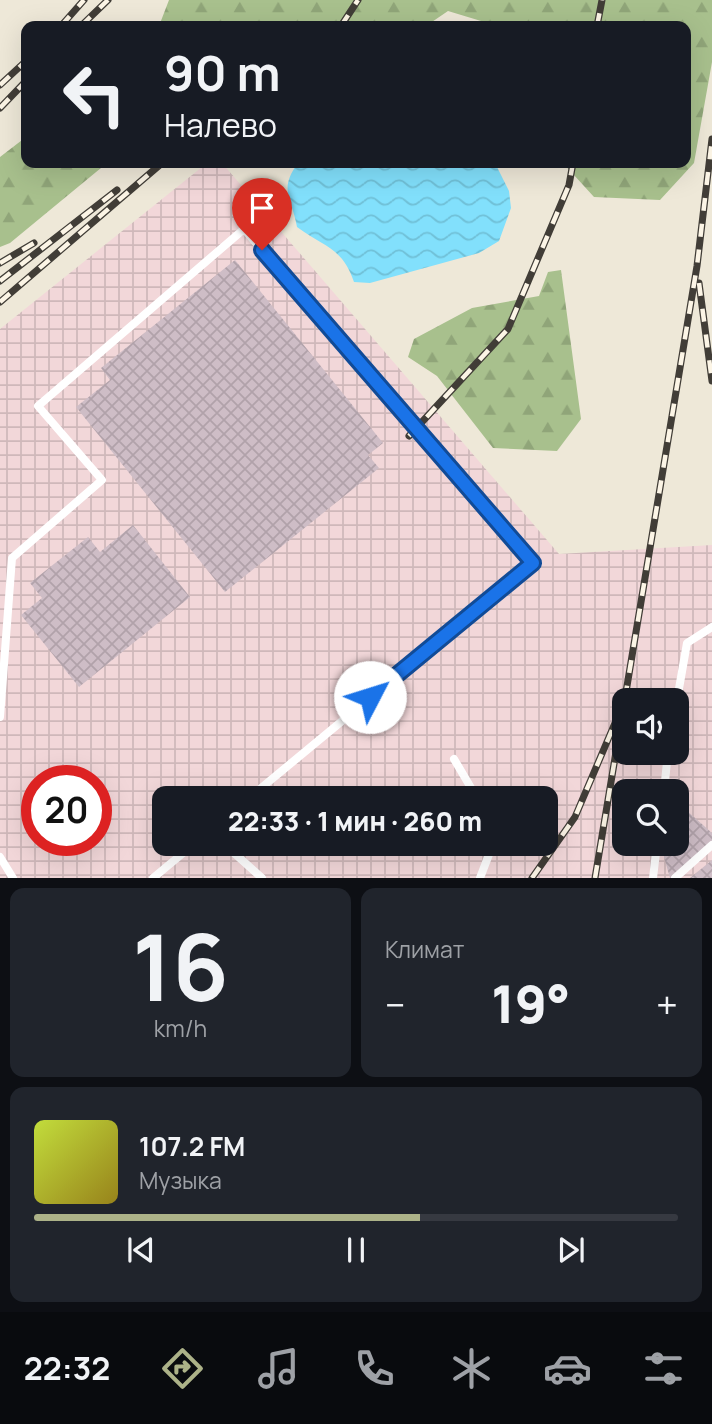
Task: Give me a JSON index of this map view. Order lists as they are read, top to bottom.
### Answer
{
  "page": {
    "turn": ["90 m", "Налево"],
    "limit": "20",
    "trip": "22:33 · 1 мин · 260 m",
    "tile": [
      ["16", "km/h"],
      "Климат"
    ],
    "heat": ["−", "19°", "+"],
    "song": ["107.2 FM", "Музыка"],
    "tabs": "22:32"
  }
}
